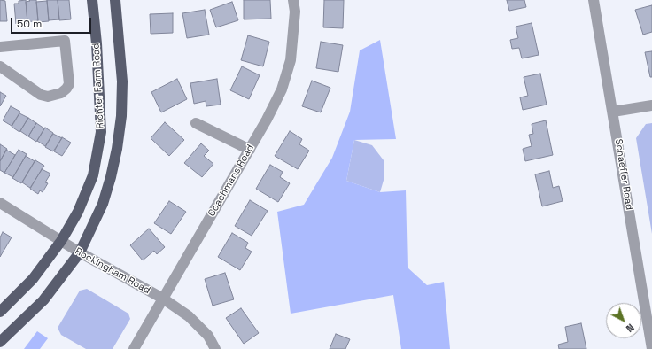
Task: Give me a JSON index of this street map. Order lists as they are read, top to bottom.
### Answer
{
  "streets": {
    "main road": ["Richter Farm Road"],
    "street": ["Schaeffer Road", "Coachmans Road", "Rockingham Road"]
  },
  "crossings": [
    ["Richter Farm Road", "Rockingham Road"],
    ["Coachmans Road", "Rockingham Road"]
  ],
  "scale_bar": "50 m",
  "north": "bottom right"
}
